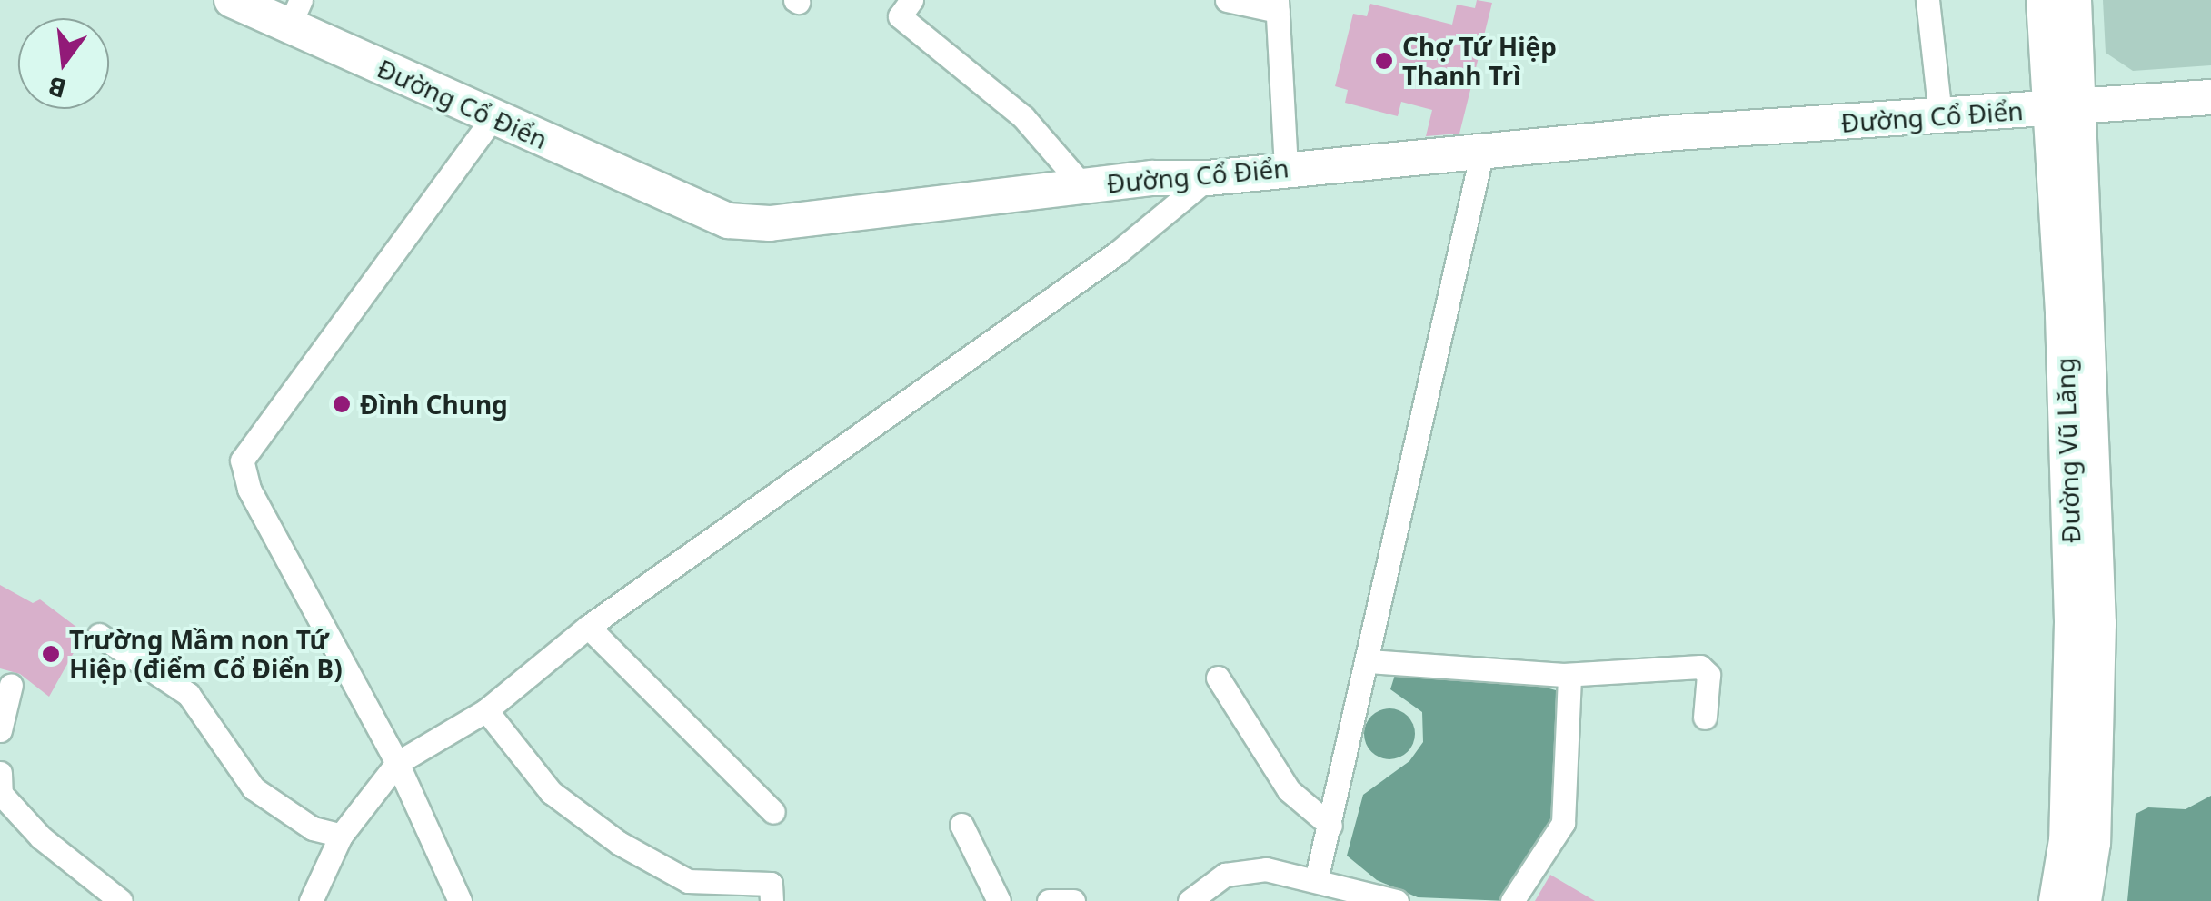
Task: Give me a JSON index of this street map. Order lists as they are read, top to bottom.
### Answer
{
  "streets": {
    "street": ["Đường Cổ Điển", "Đường Vũ Lăng"]
  },
  "crossings": [
    ["Đường Cổ Điển", "Đường Vũ Lăng"]
  ],
  "places": ["Chợ Tứ Hiệp Thanh Trì", "Đình Chung", "Trường Mầm non Tứ Hiệp (điểm Cổ Điển B)"],
  "north": "bottom"
}
